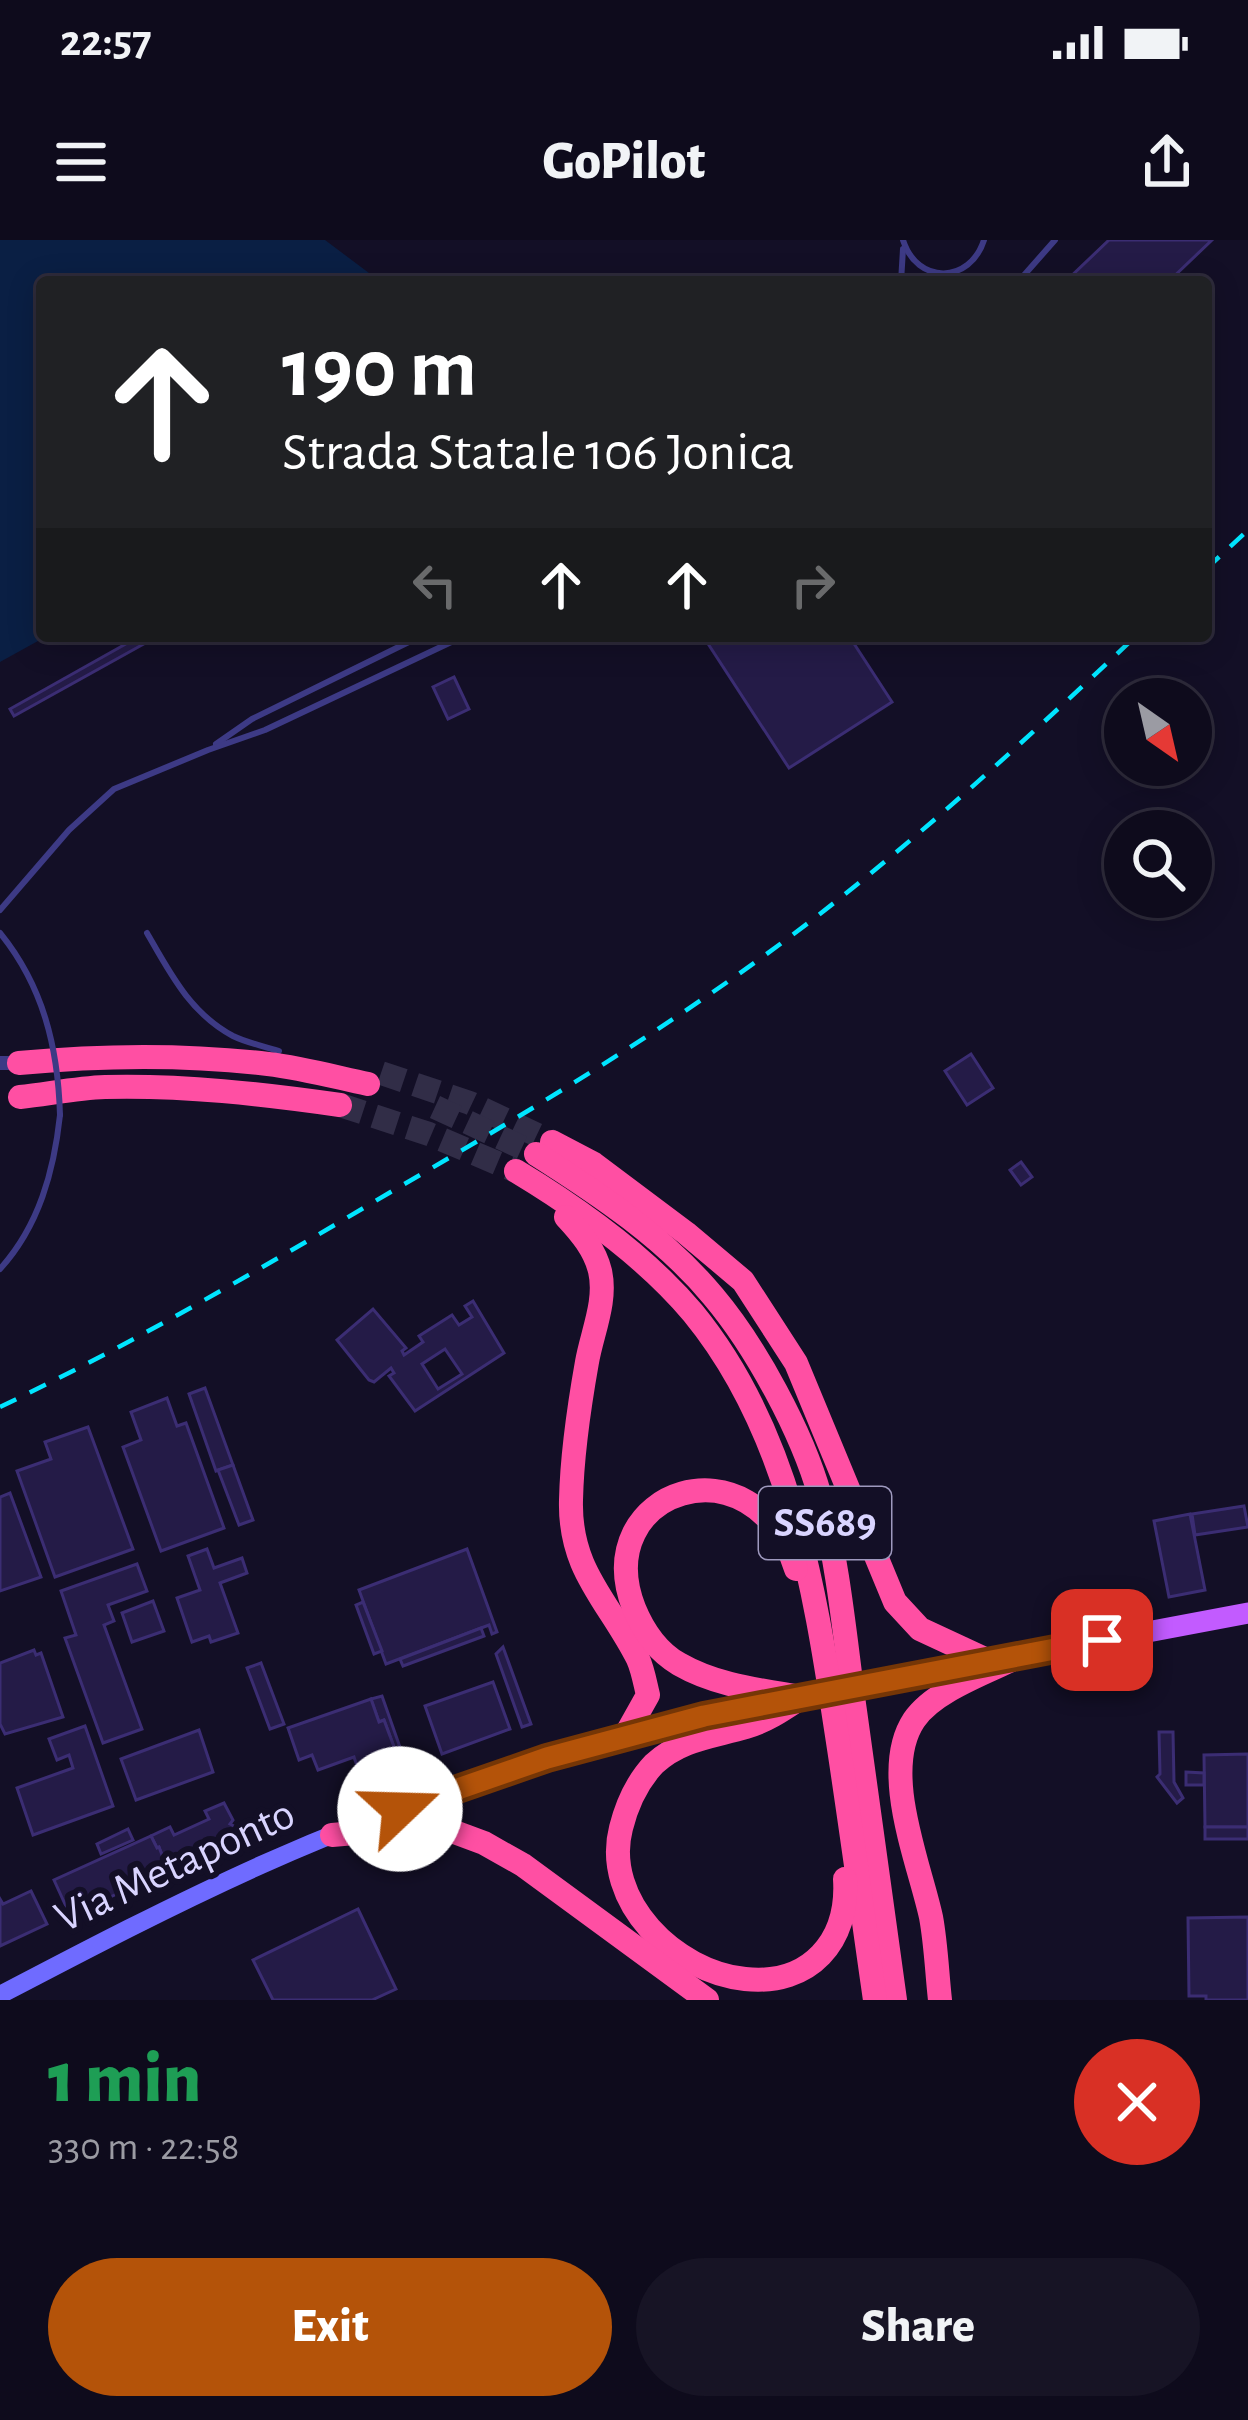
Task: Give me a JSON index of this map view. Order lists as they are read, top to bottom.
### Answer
{
  "streets": {
    "highway": ["SS689"],
    "main road": ["Via Metaponto"]
  },
  "crossings": [
    ["SS689", "Via Metaponto"]
  ],
  "north": "bottom right",
  "page": {
    "status": "22:57",
    "header": "GoPilot",
    "turn": ["190 m", "Strada Statale 106 Jonica"],
    "heading": ["1 min", "330 m · 22:58"],
    "buttons": ["Exit", "Share"]
  }
}
